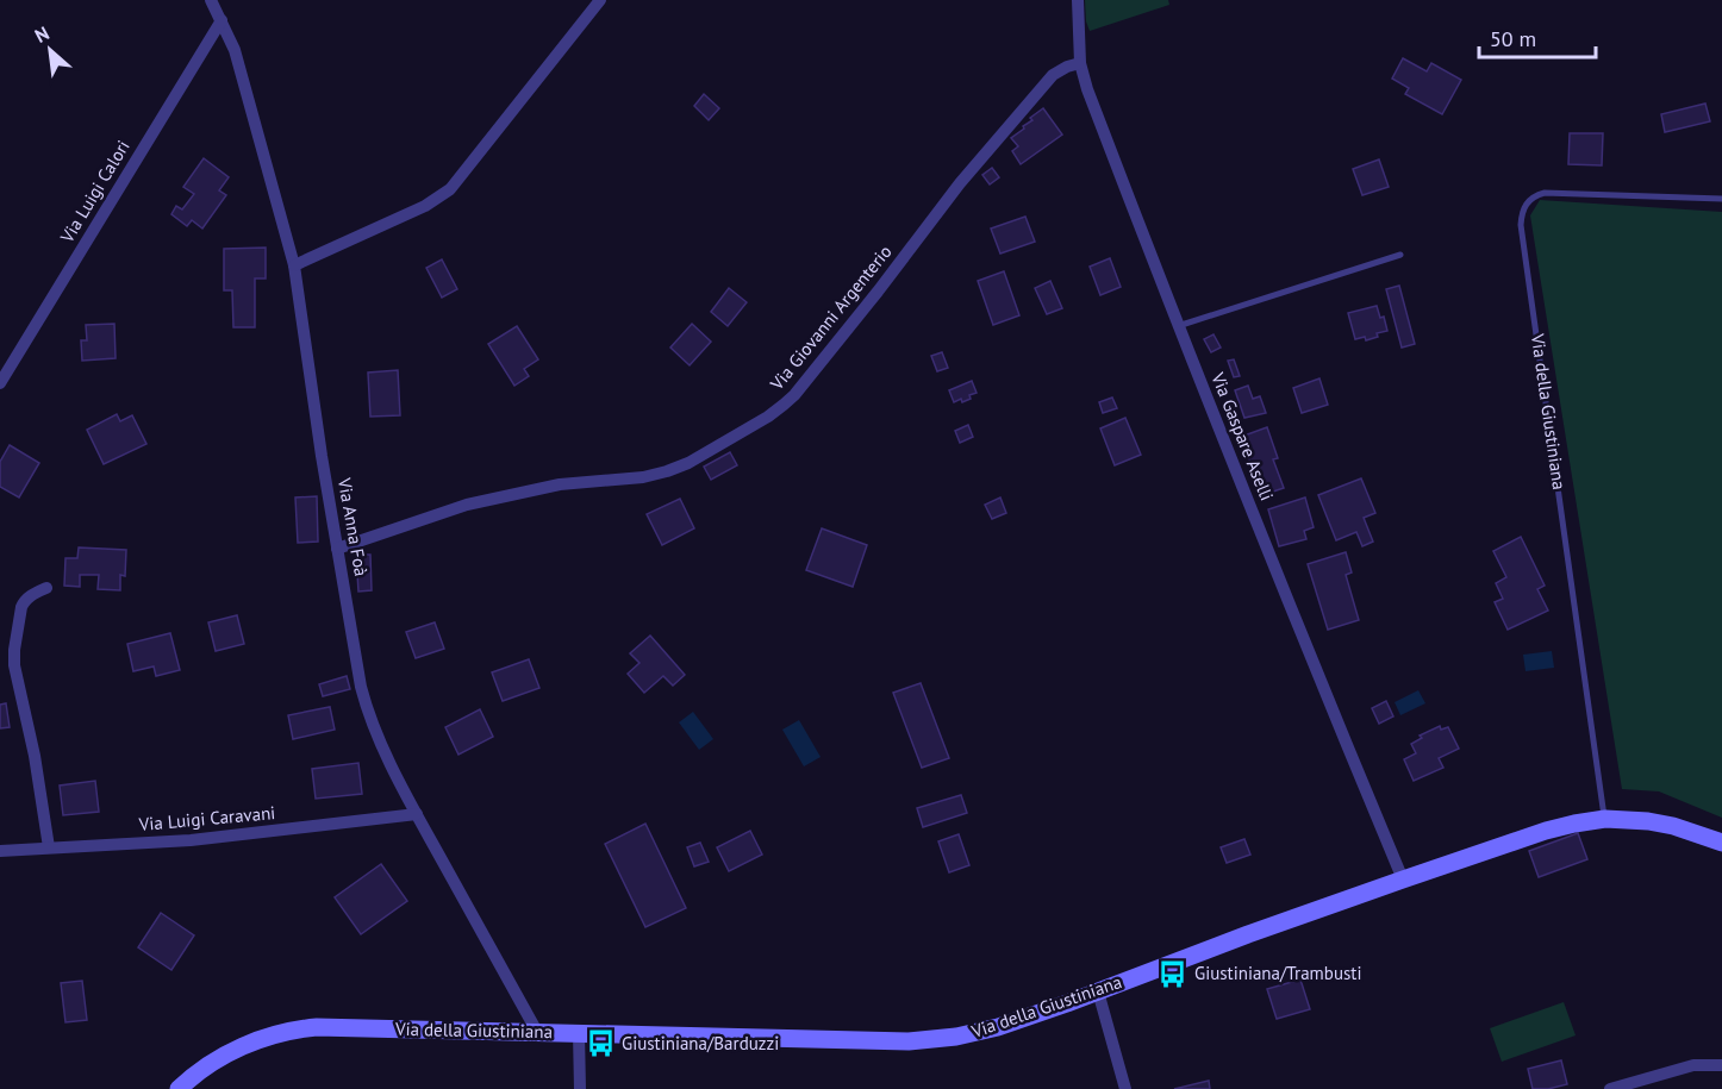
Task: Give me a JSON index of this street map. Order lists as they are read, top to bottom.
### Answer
{
  "streets": {
    "street": [
      "Via Luigi Calori",
      "Via Giovanni Argenterio",
      "Via della Giustiniana",
      "Via Gaspare Aselli",
      "Via Anna Foà",
      "Via Luigi Caravani"
    ]
  },
  "crossings": [
    ["Via Luigi Calori", "Via Anna Foà"],
    ["Via Giovanni Argenterio", "Via Gaspare Aselli"],
    ["Via Giovanni Argenterio", "Via Anna Foà"],
    ["Via della Giustiniana", "Via Gaspare Aselli"],
    ["Via della Giustiniana", "Via Anna Foà"],
    ["Via Anna Foà", "Via Luigi Caravani"]
  ],
  "places": {
    "bus stop": ["Giustiniana/Trambusti", "Giustiniana/Barduzzi"]
  },
  "scale_bar": "50 m",
  "north": "top left"
}
